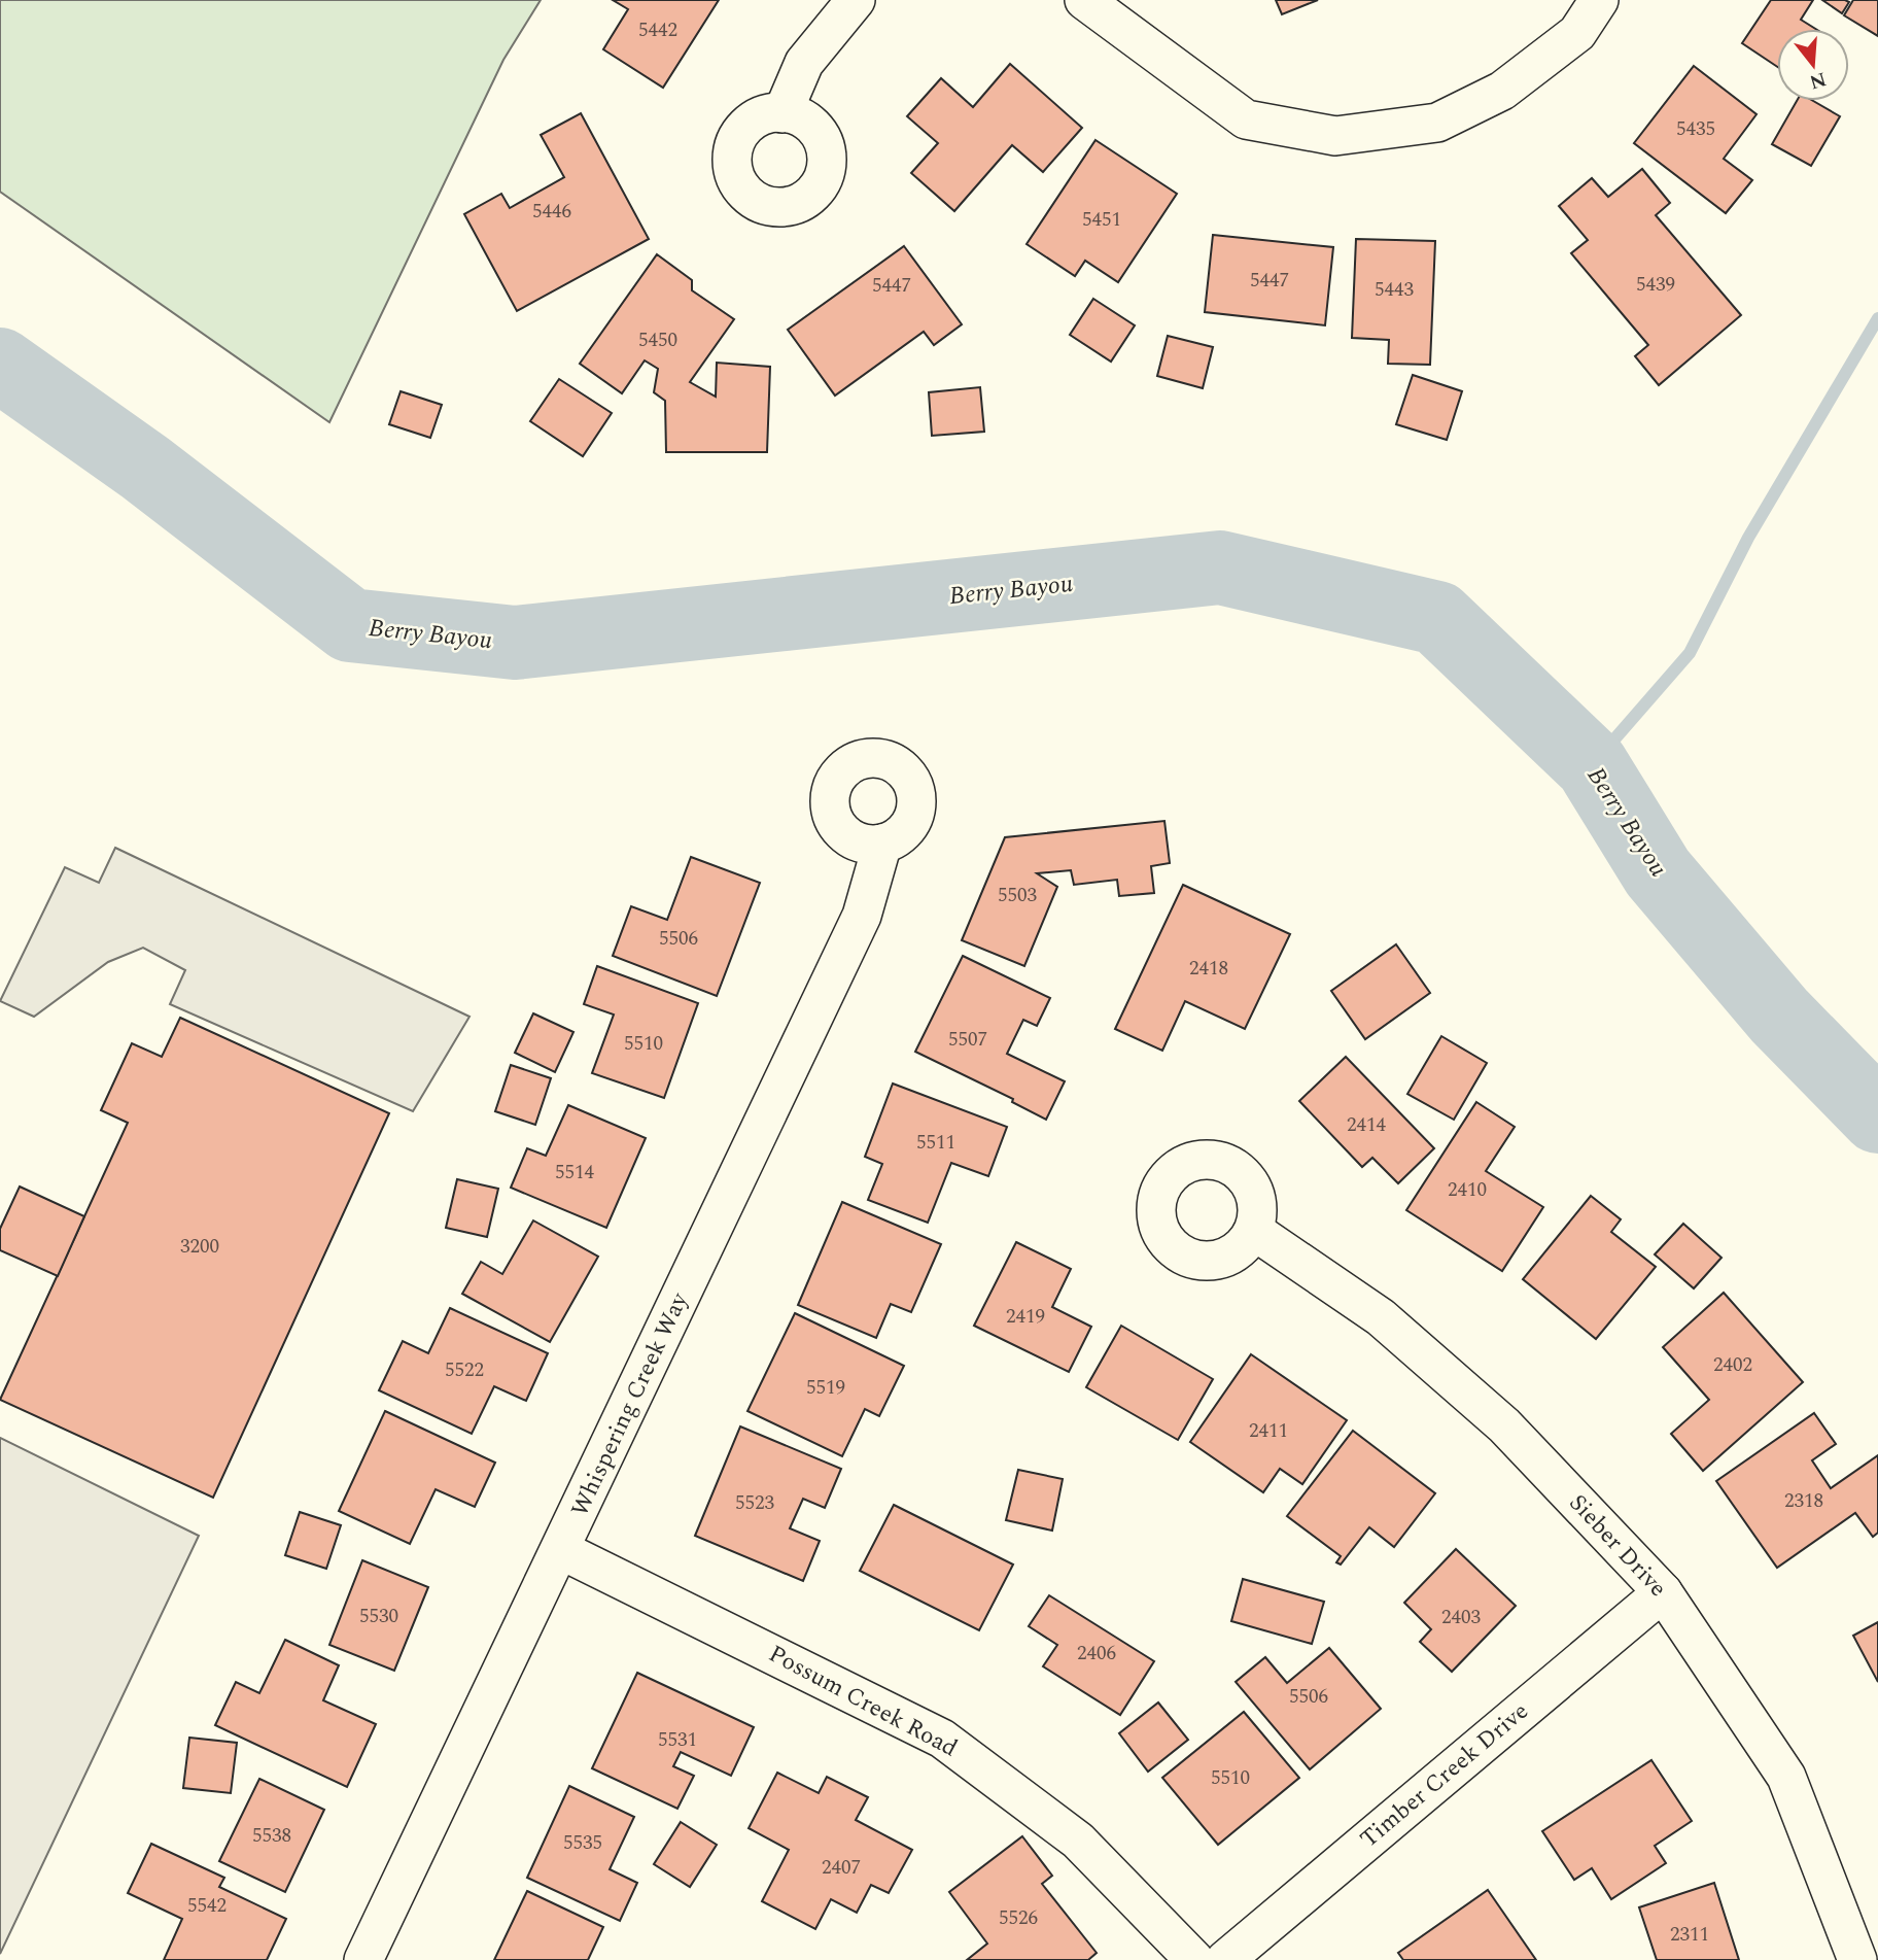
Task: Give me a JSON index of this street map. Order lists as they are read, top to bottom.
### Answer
{
  "streets": {
    "street": [
      "Whispering Creek Way",
      "Sieber Drive",
      "Possum Creek Road",
      "Timber Creek Drive"
    ]
  },
  "crossings": [
    ["Whispering Creek Way", "Possum Creek Road"],
    ["Sieber Drive", "Timber Creek Drive"]
  ],
  "water": ["Berry Bayou"],
  "house_numbers": [
    "5442",
    "5435",
    "5446",
    "5451",
    "5447",
    "5439",
    "5447",
    "5443",
    "5450",
    "5503",
    "5506",
    "2418",
    "5507",
    "5510",
    "2414",
    "5511",
    "5514",
    "2410",
    "3200",
    "2419",
    "2402",
    "5522",
    "5519",
    "2411",
    "2318",
    "5523",
    "5530",
    "2403",
    "2406",
    "5506",
    "5531",
    "5510",
    "5538",
    "5535",
    "2407",
    "5542",
    "5526",
    "2311"
  ],
  "north": "bottom"
}
